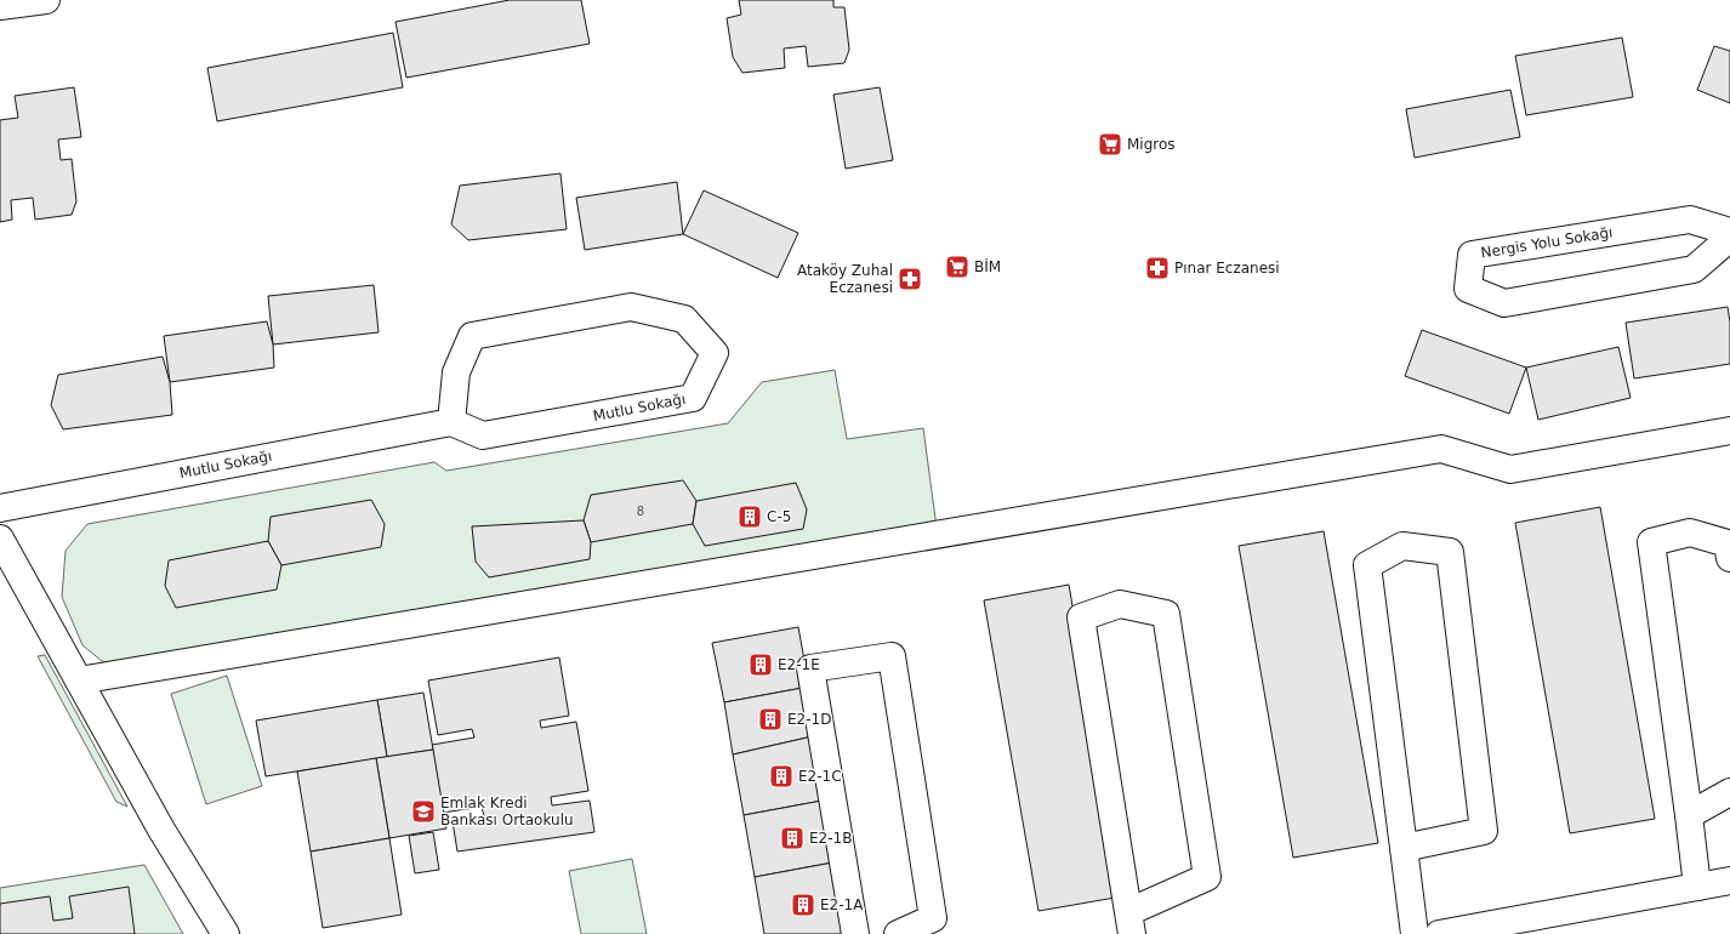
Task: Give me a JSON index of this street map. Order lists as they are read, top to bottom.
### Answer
{
  "streets": {
    "street": ["Nergis Yolu Sokağı", "Mutlu Sokağı"]
  },
  "places": {
    "supermarket": ["Migros", "BİM"],
    "pharmacy": ["Pınar Eczanesi", "Ataköy Zuhal Eczanesi"],
    "building": [
      "C-5",
      "E2-1E",
      "E2-1D",
      "E2-1C",
      "E2-1B",
      "E2-1A"
    ],
    "school or university": ["Emlak Kredi Bankası Ortaokulu"]
  },
  "house_numbers": ["8"]
}
